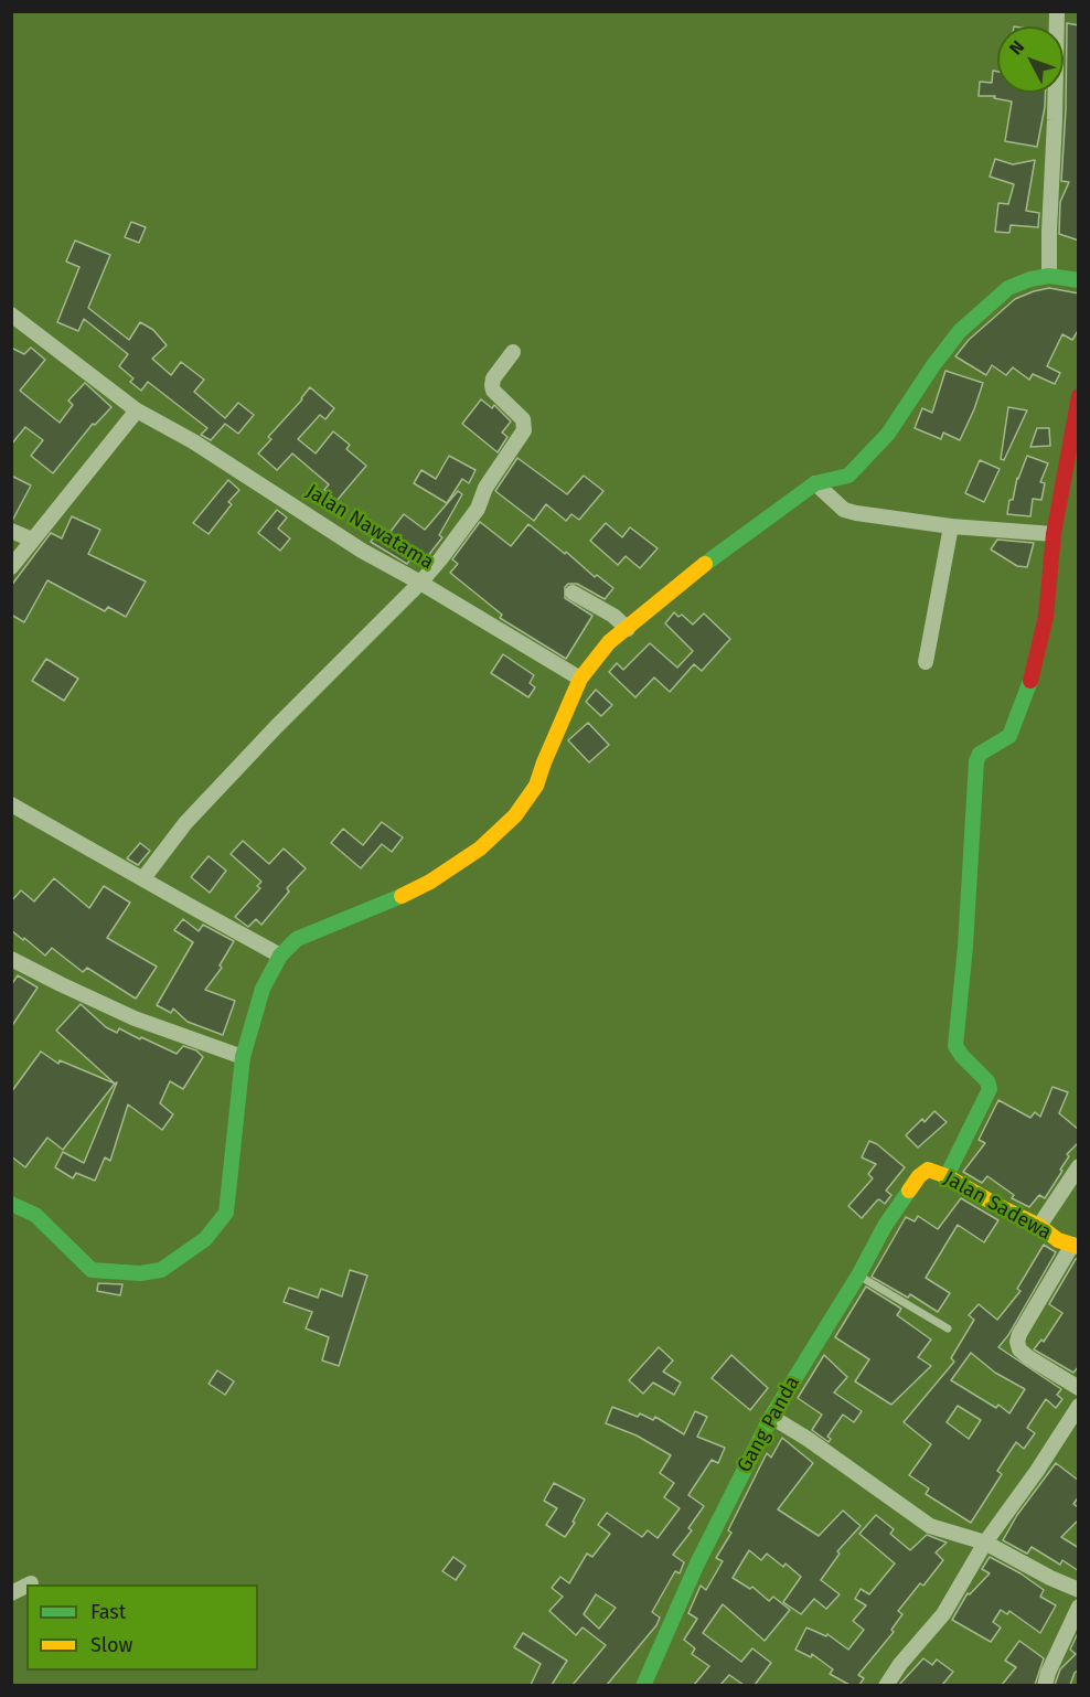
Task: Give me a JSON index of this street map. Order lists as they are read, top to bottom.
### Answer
{
  "streets": {
    "street": ["Jalan Nawatama", "Jalan Sadewa", "Gang Panda"]
  },
  "crossings": [
    ["Jalan Sadewa", "Gang Panda"]
  ],
  "legend": ["Fast", "Slow"],
  "north": "top left"
}
